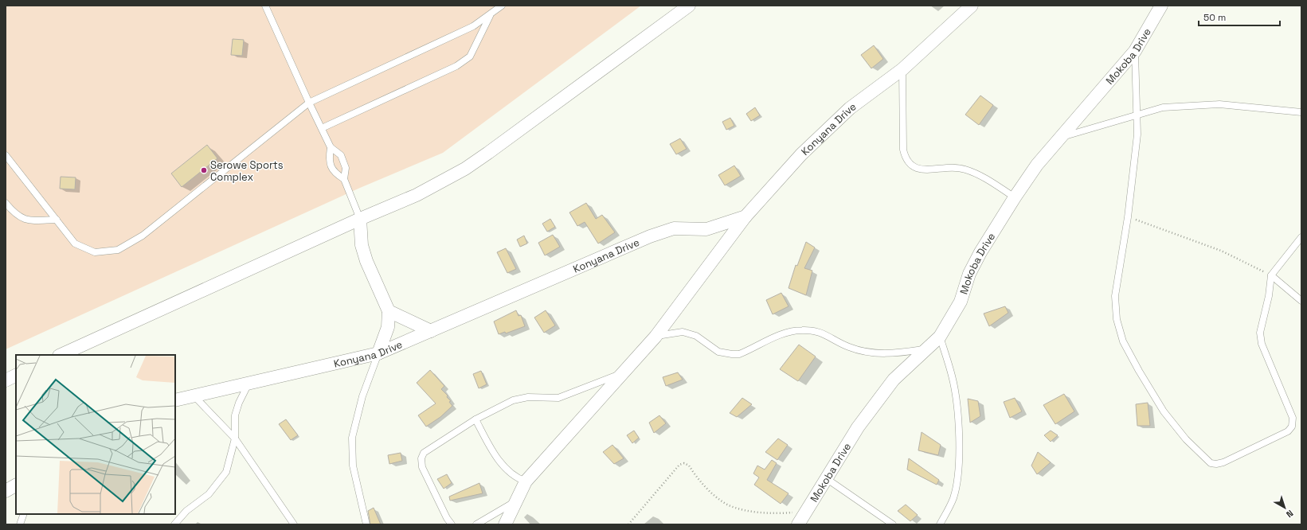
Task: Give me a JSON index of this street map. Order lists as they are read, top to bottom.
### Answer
{
  "streets": {
    "street": ["Mokoba Drive", "Konyana Drive"]
  },
  "places": ["Serowe Sports Complex"],
  "scale_bar": "50 m",
  "north": "bottom right"
}
